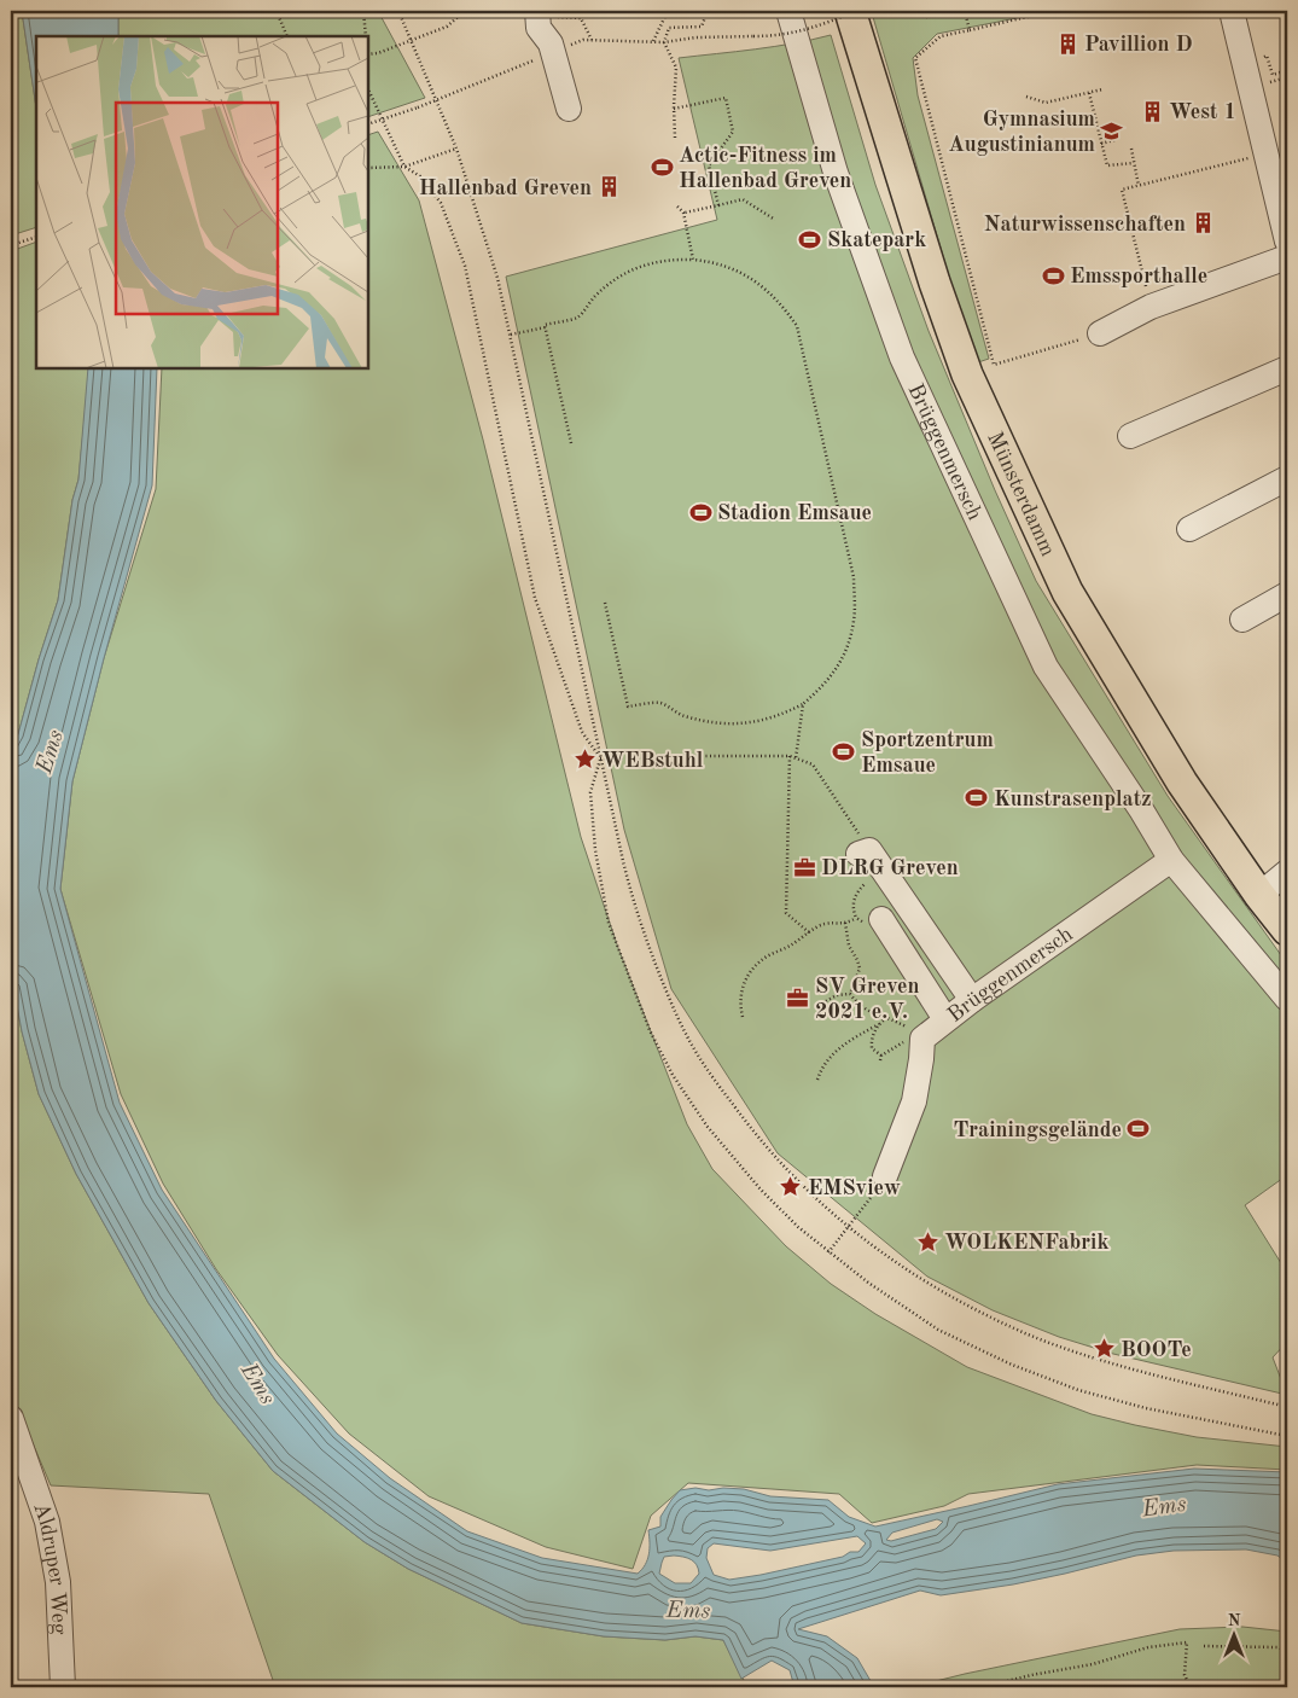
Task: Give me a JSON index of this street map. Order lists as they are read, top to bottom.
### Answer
{
  "streets": {
    "main road": ["Münsterdamm"],
    "street": ["Brüggenmersch", "Aldruper Weg"]
  },
  "water": ["Ems"],
  "places": {
    "building": [
      "Pavillion D",
      "West 1",
      "Hallenbad Greven",
      "Naturwissenschaften"
    ],
    "school or university": ["Gymnasium Augustinianum"],
    "sports": [
      "Actic-Fitness im Hallenbad Greven",
      "Skatepark",
      "Emssporthalle",
      "Stadion Emsaue",
      "Sportzentrum Emsaue",
      "Kunstrasenplatz",
      "Trainingsgelände"
    ],
    "place": [
      "WEBstuhl",
      "EMSview",
      "WOLKENFabrik",
      "BOOTe"
    ],
    "office": ["DLRG Greven", "SV Greven 2021 e.V."]
  },
  "north": "top"
}
